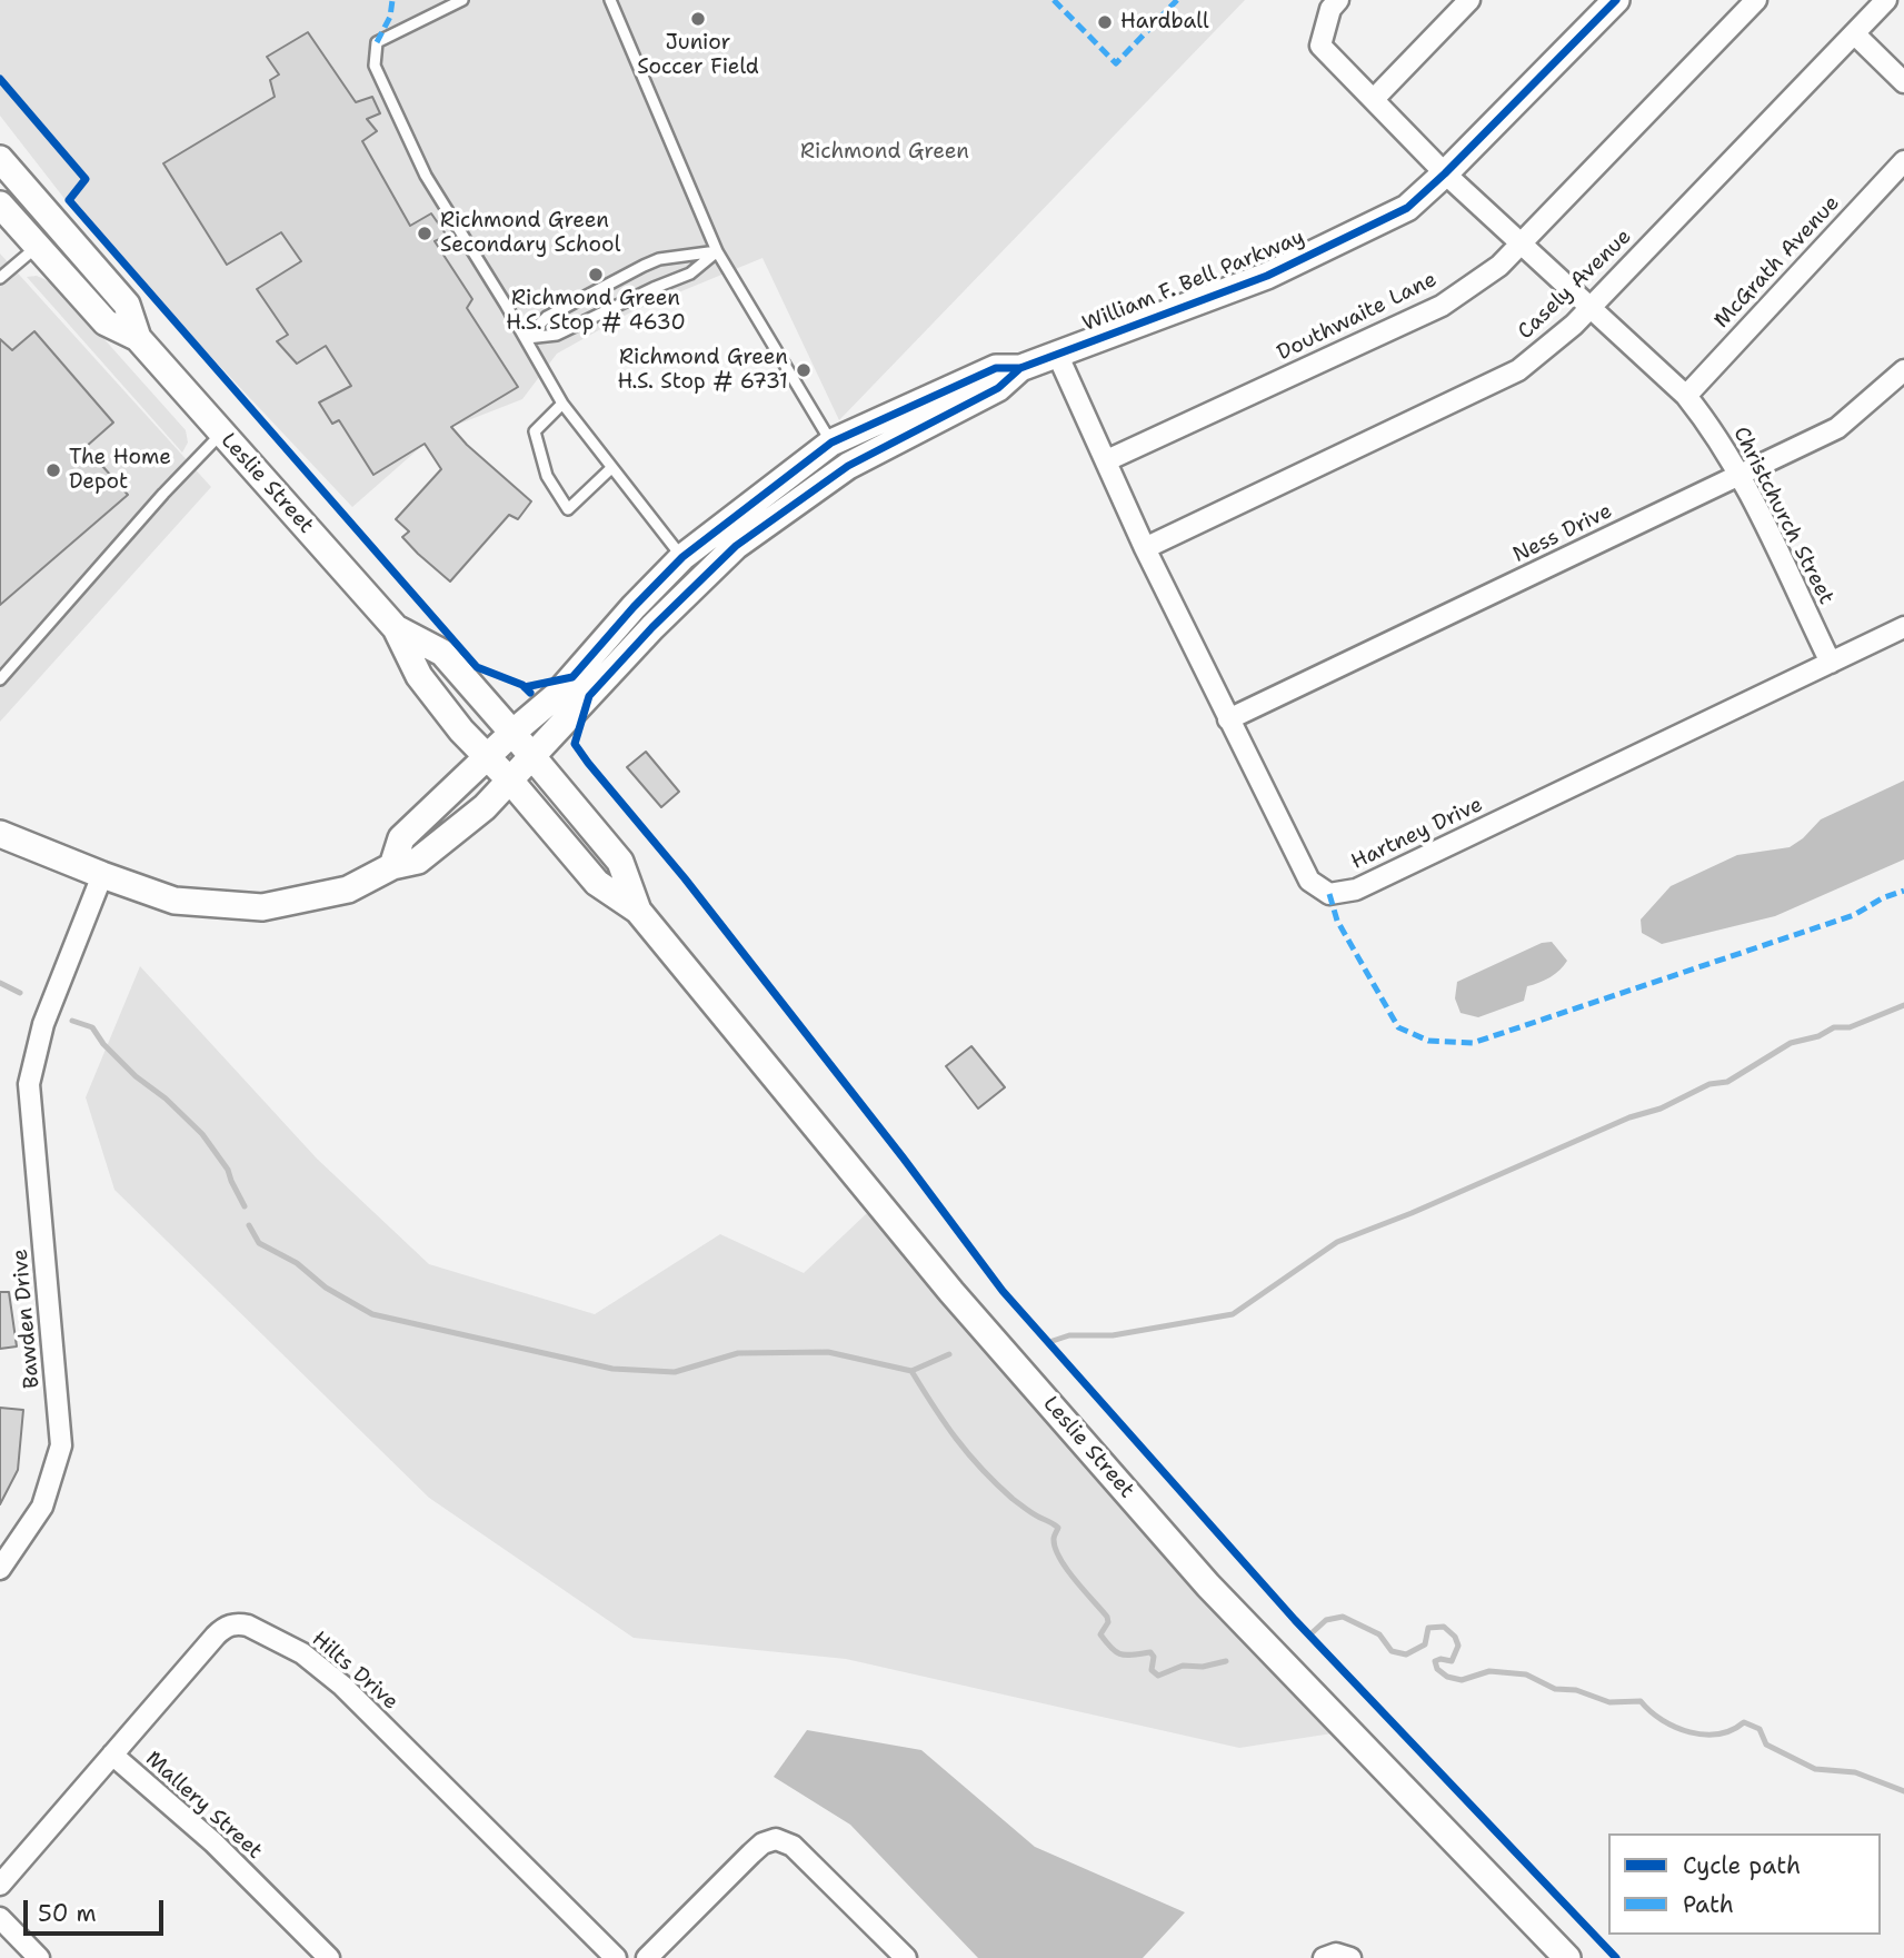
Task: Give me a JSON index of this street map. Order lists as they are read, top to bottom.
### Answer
{
  "streets": {
    "main road": ["William F. Bell Parkway", "Leslie Street"],
    "street": [
      "McGrath Avenue",
      "Casely Avenue",
      "Douthwaite Lane",
      "Christchurch Street",
      "Ness Drive",
      "Hartney Drive",
      "Bawden Drive",
      "Hilts Drive",
      "Mallery Street"
    ]
  },
  "crossings": [
    ["McGrath Avenue", "Christchurch Street"],
    ["William F. Bell Parkway", "Leslie Street"],
    ["William F. Bell Parkway", "Christchurch Street"],
    ["William F. Bell Parkway", "Hartney Drive"],
    ["William F. Bell Parkway", "Bawden Drive"],
    ["Casely Avenue", "Christchurch Street"],
    ["Casely Avenue", "Hartney Drive"],
    ["Douthwaite Lane", "Christchurch Street"],
    ["Douthwaite Lane", "Hartney Drive"],
    ["Christchurch Street", "Ness Drive"],
    ["Christchurch Street", "Hartney Drive"],
    ["Ness Drive", "Hartney Drive"],
    ["Hilts Drive", "Mallery Street"]
  ],
  "parks": ["Richmond Green"],
  "places": [
    "Junior Soccer Field",
    "Hardball",
    "Richmond Green Secondary School",
    "Richmond Green H.S. Stop # 4630",
    "Richmond Green H.S. Stop # 6731",
    "The Home Depot"
  ],
  "legend": ["Cycle path", "Path"],
  "scale_bar": "50 m"
}
